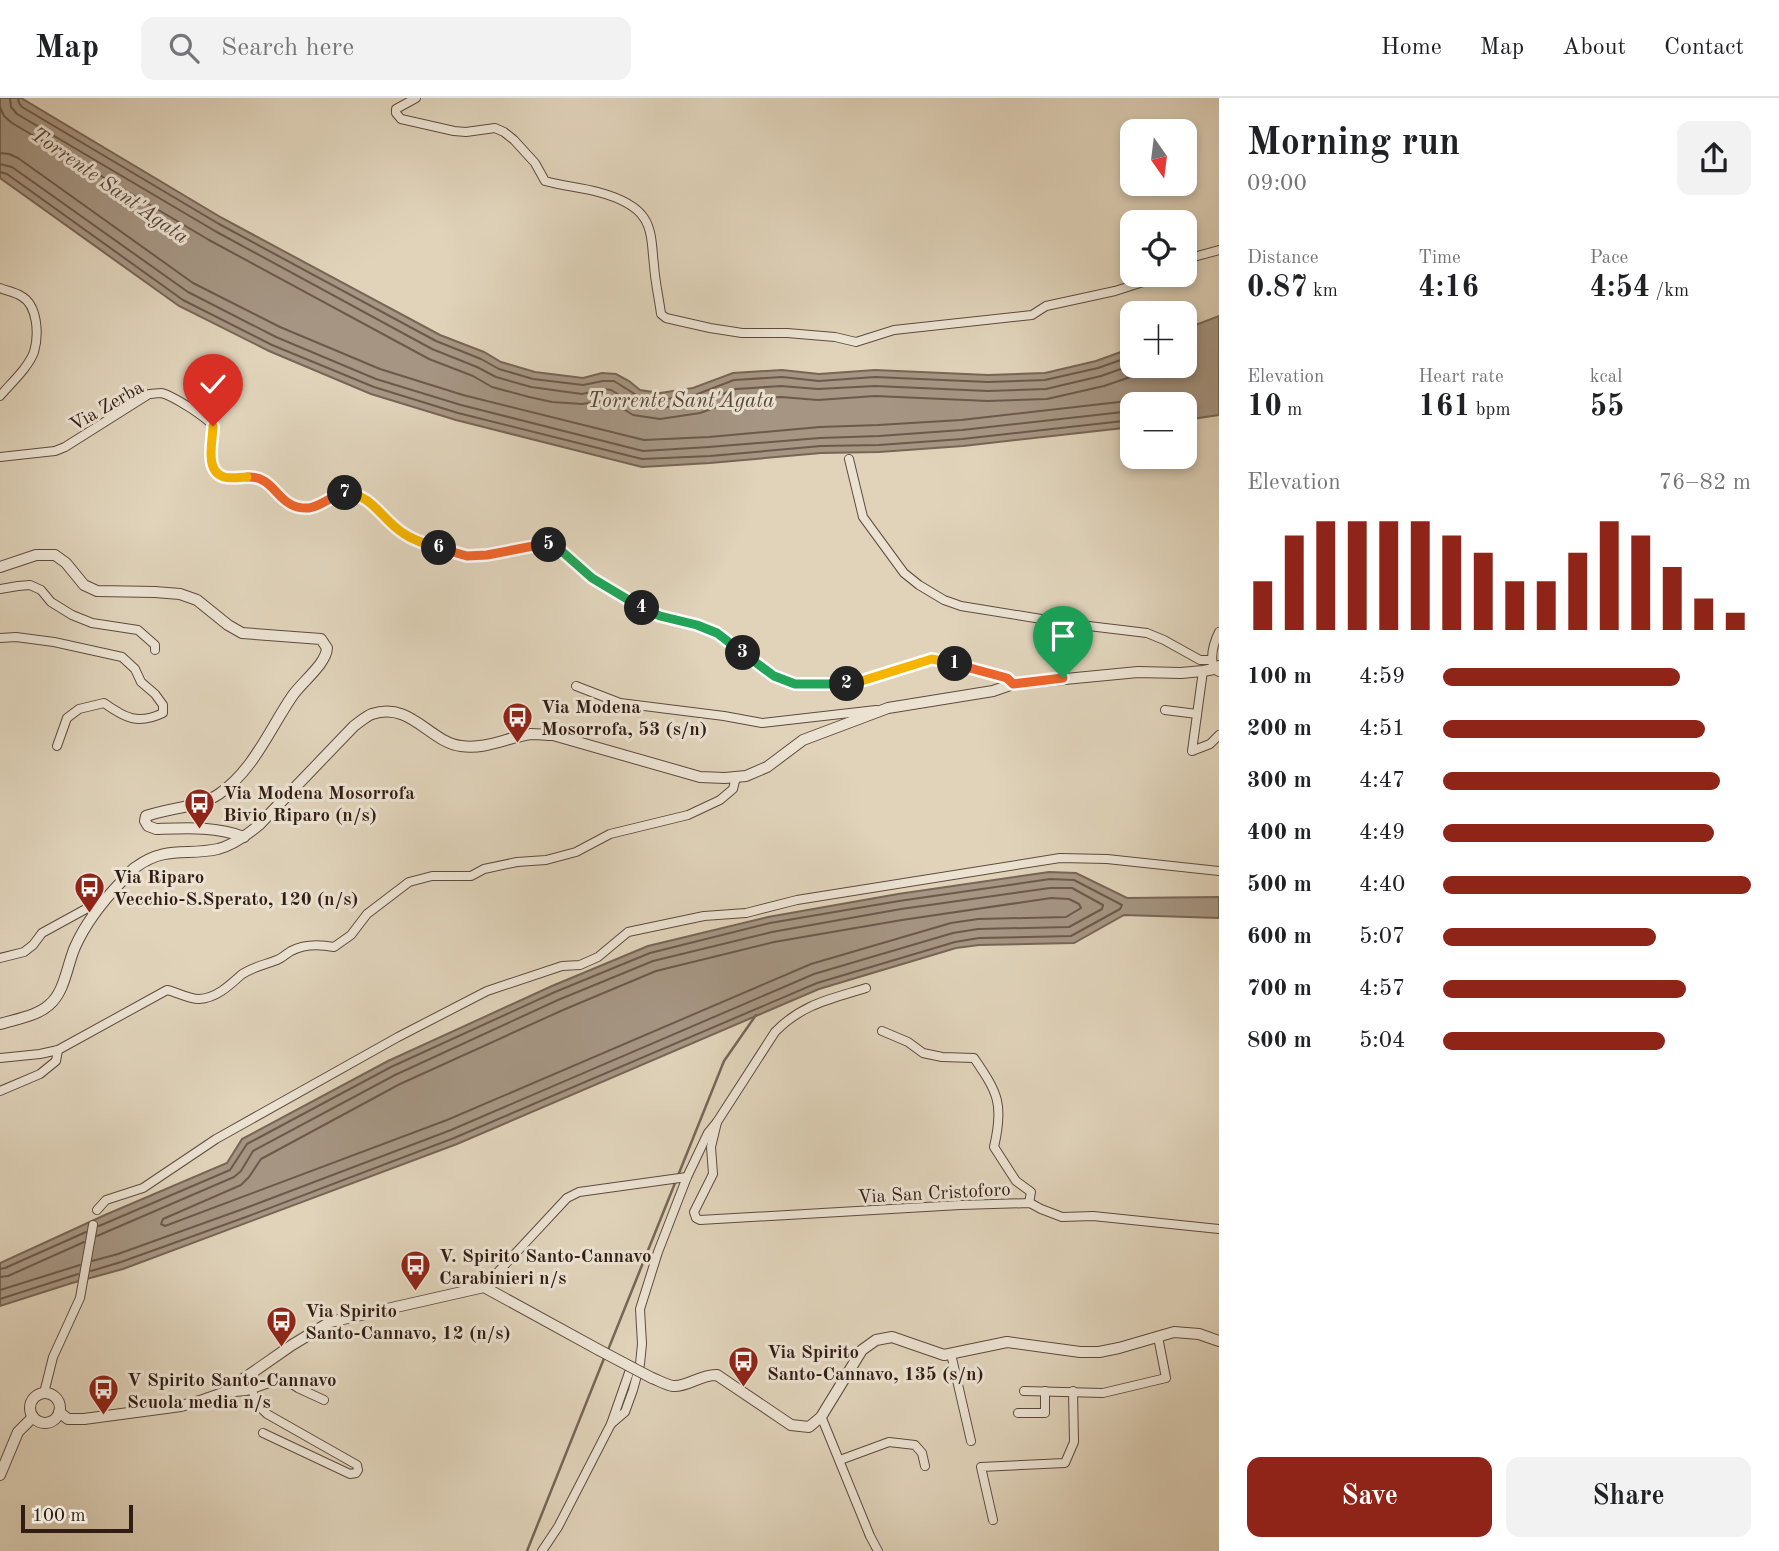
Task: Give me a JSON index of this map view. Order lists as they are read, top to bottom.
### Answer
{
  "streets": {
    "street": ["Via Zerba", "Via San Cristoforo"]
  },
  "water": ["Torrente Sant'Agata"],
  "places": {
    "bus stop": [
      "Via Modena Mosorrofa, 53 (s/n)",
      "Via Modena Mosorrofa Bivio Riparo (n/s)",
      "Via Riparo Vecchio-S.Sperato, 120 (n/s)",
      "V. Spirito Santo-Cannavo Carabinieri n/s",
      "Via Spirito Santo-Cannavo, 12 (n/s)",
      "Via Spirito Santo-Cannavo, 135 (s/n)",
      "V Spirito Santo-Cannavo Scuola media n/s"
    ]
  },
  "scale_bar": "100 m",
  "north": "bottom",
  "page": {
    "header": "Map",
    "search": "Search here",
    "nav": [
      "Home",
      "Map",
      "About",
      "Contact"
    ],
    "heading": ["Morning run", "09:00"],
    "map_buttons": ["+", "−"],
    "stats": [
      ["Distance", "0.87 km"],
      ["Time", "4:16"],
      ["Pace", "4:54 /km"],
      ["Elevation", "10 m"],
      ["Heart rate", "161 bpm"],
      ["kcal", "55"]
    ],
    "chart": ["Elevation", "76–82 m"],
    "pins": [
      "7",
      "5",
      "6",
      "4",
      "3",
      "1",
      "2"
    ],
    "list": [
      {
        "name": "100 m",
        "note": "4:59"
      },
      {
        "name": "200 m",
        "note": "4:51"
      },
      {
        "name": "300 m",
        "note": "4:47"
      },
      {
        "name": "400 m",
        "note": "4:49"
      },
      {
        "name": "500 m",
        "note": "4:40"
      },
      {
        "name": "600 m",
        "note": "5:07"
      },
      {
        "name": "700 m",
        "note": "4:57"
      },
      {
        "name": "800 m",
        "note": "5:04"
      }
    ],
    "buttons": ["Save", "Share"],
    "scale": "100 m"
  }
}
